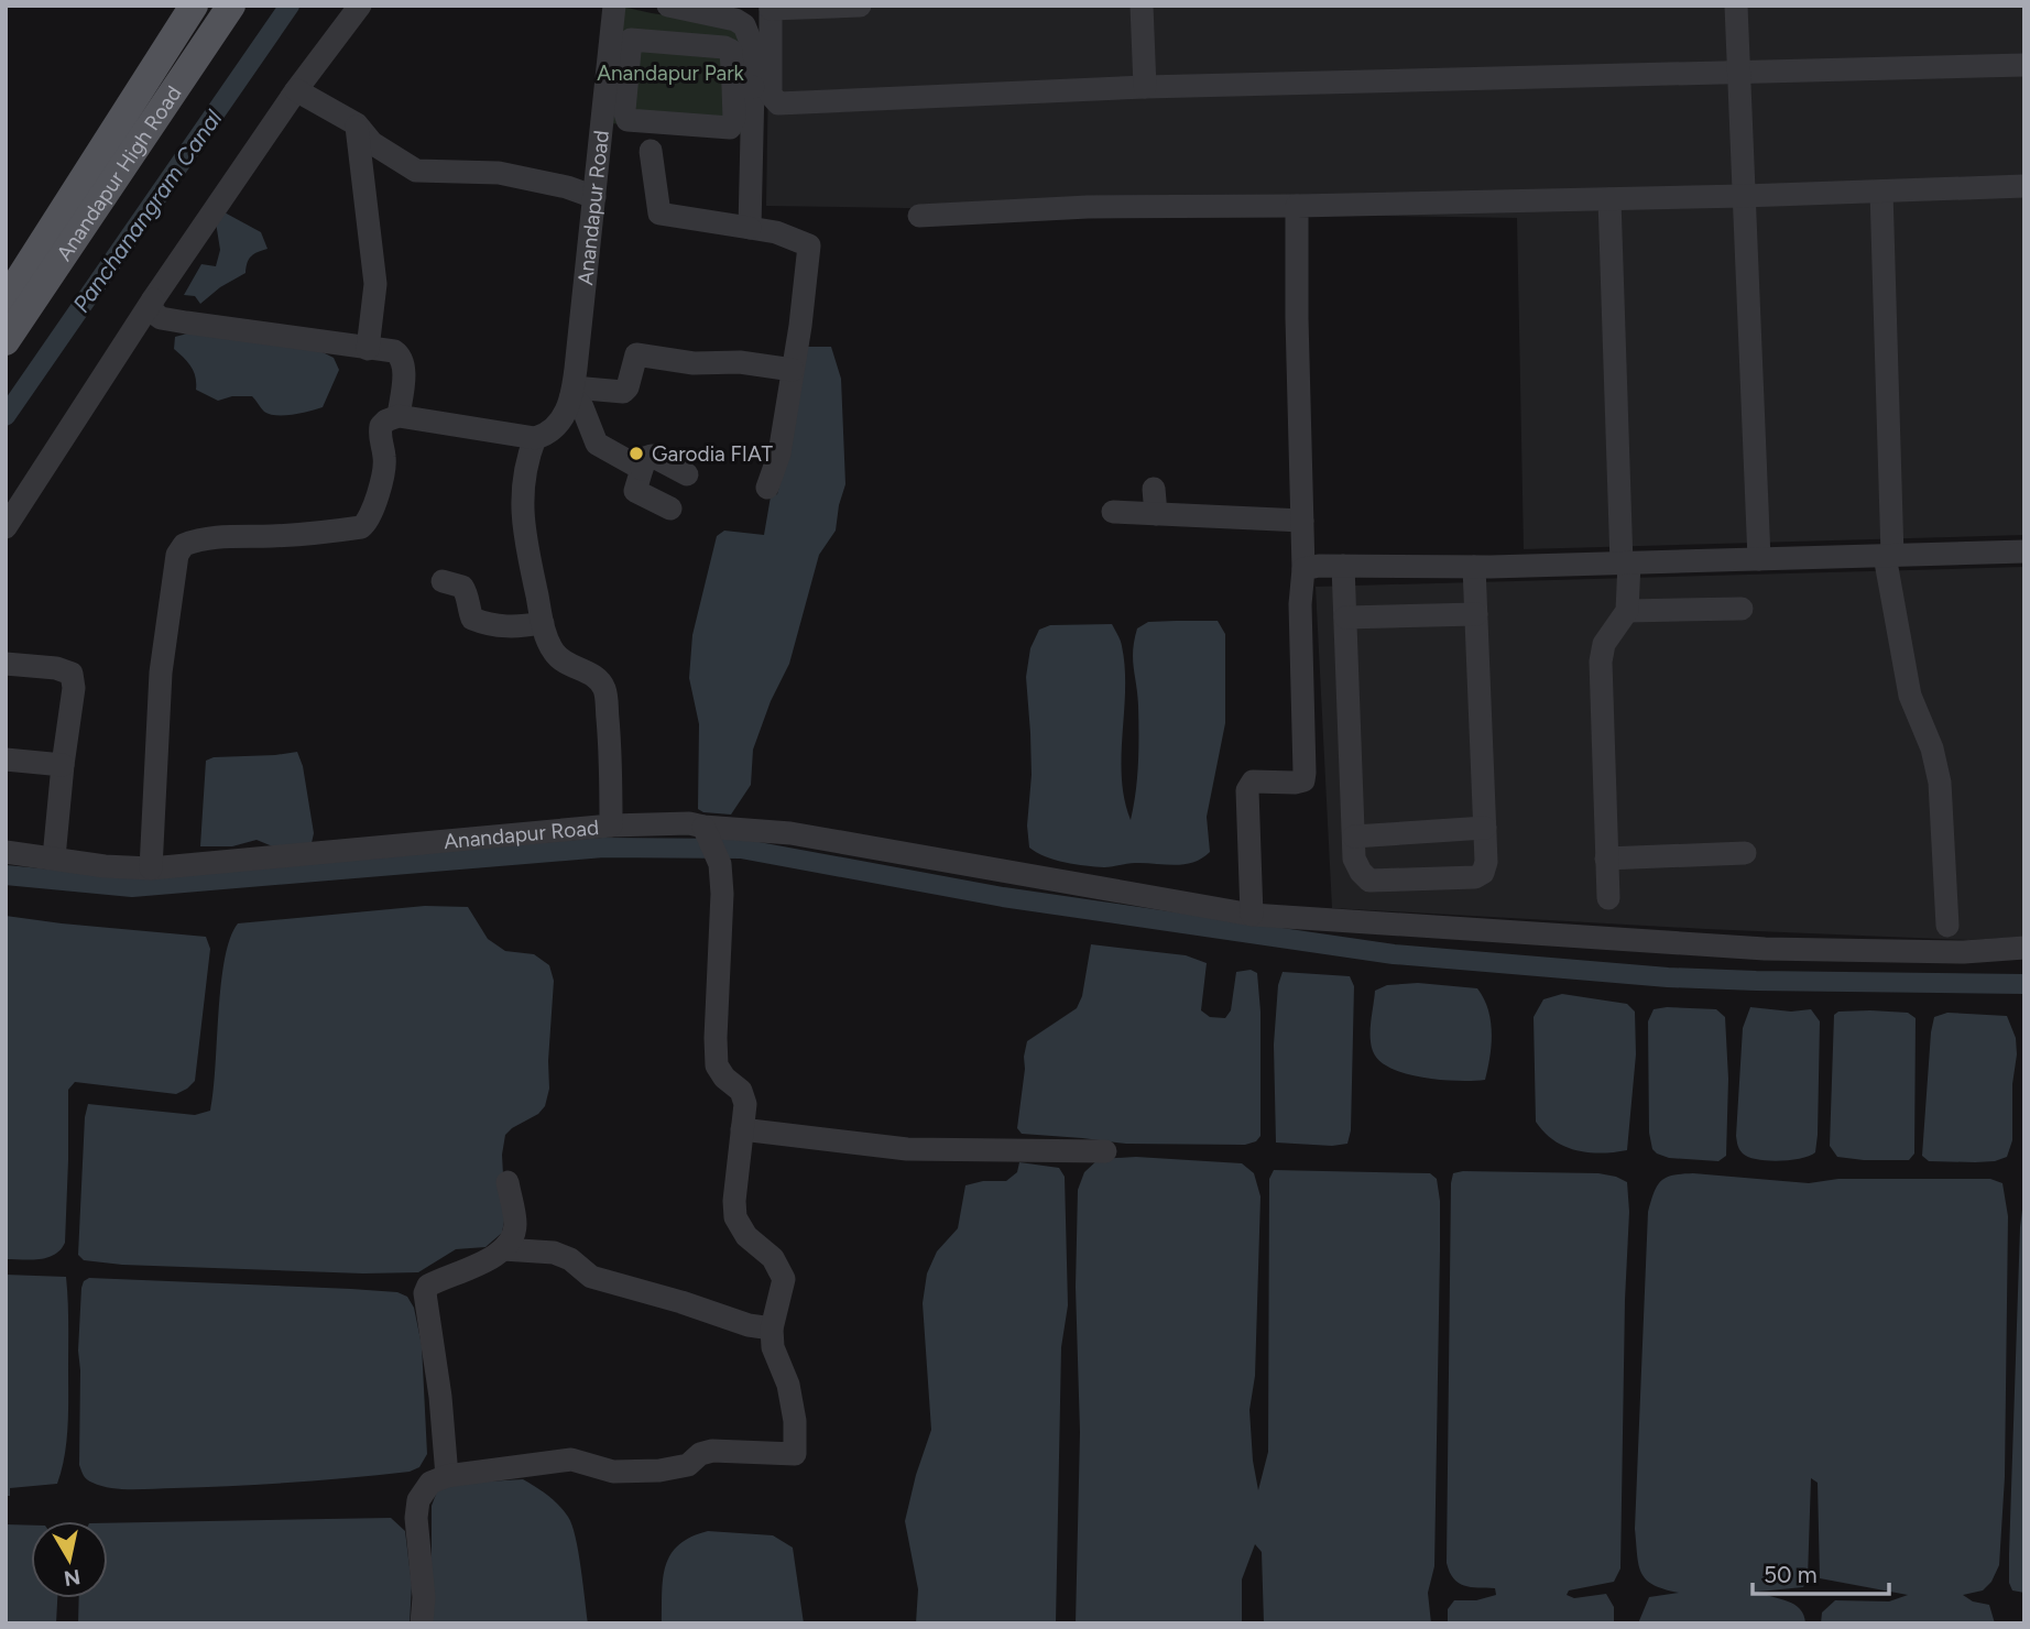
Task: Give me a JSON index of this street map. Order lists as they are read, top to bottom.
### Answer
{
  "streets": {
    "main road": ["Anandapur High Road"],
    "street": ["Anandapur Road"]
  },
  "water": ["Panchanangram Canal"],
  "parks": ["Anandapur Park"],
  "places": ["Garodia FIAT"],
  "scale_bar": "50 m",
  "north": "bottom"
}
